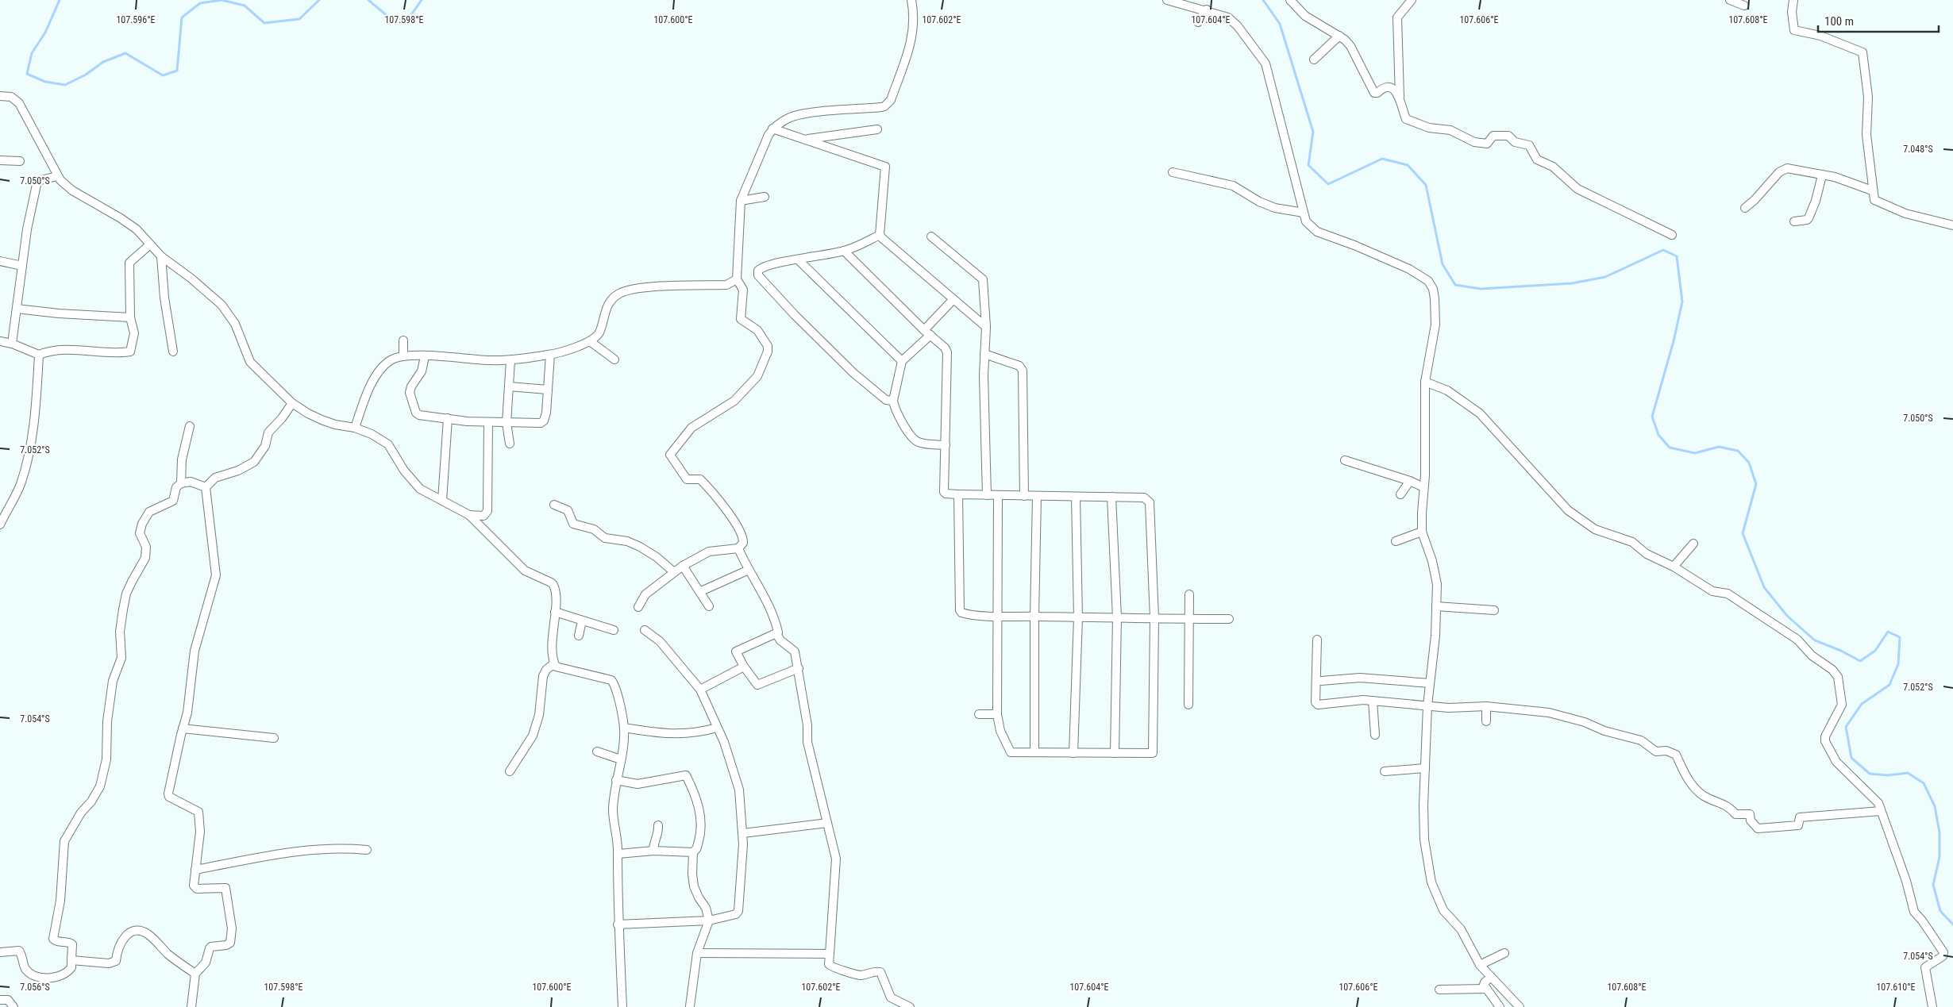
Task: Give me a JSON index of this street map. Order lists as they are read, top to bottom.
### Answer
{
  "scale_bar": "100 m",
  "coordinates": [
    "107.596°E",
    "107.598°E",
    "107.600°E",
    "107.602°E",
    "107.604°E",
    "107.606°E",
    "107.608°E",
    "7.048°S",
    "7.050°S",
    "7.052°S",
    "7.054°S",
    "7.056°S",
    "107.610°E"
  ]
}
